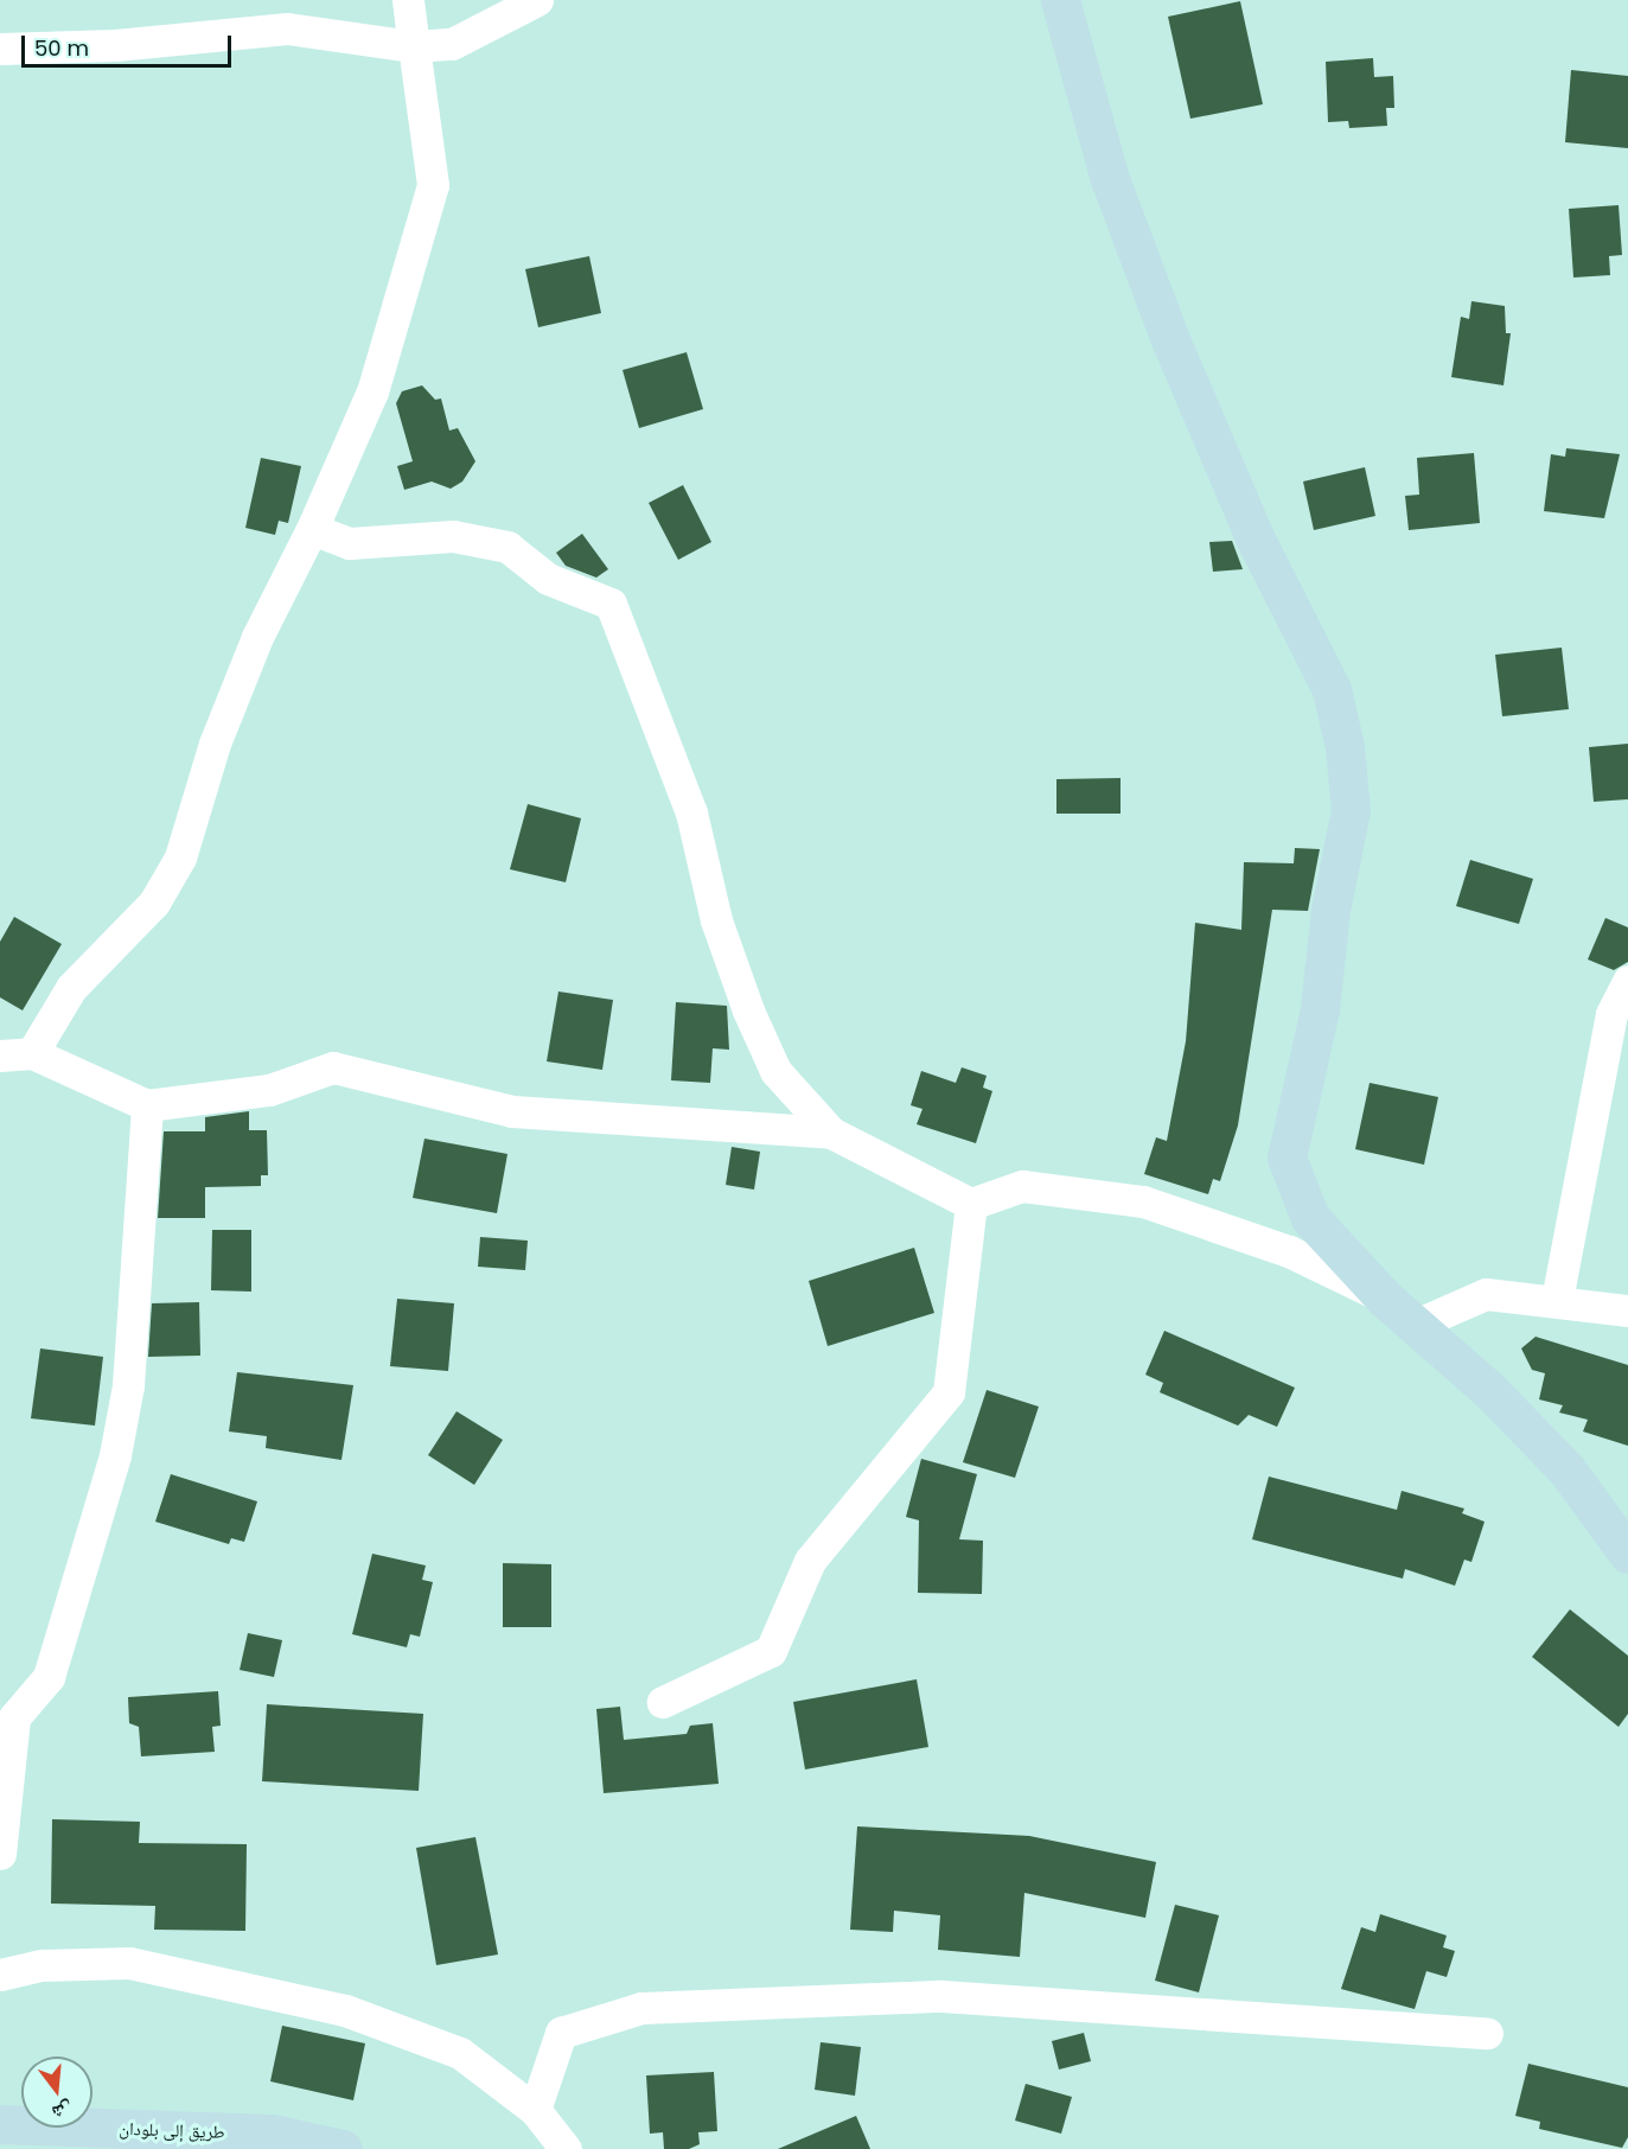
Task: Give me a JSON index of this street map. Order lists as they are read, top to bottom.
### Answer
{
  "streets": {
    "street": ["طريق إلى بلودان"]
  },
  "scale_bar": "50 m",
  "north": "bottom"
}
